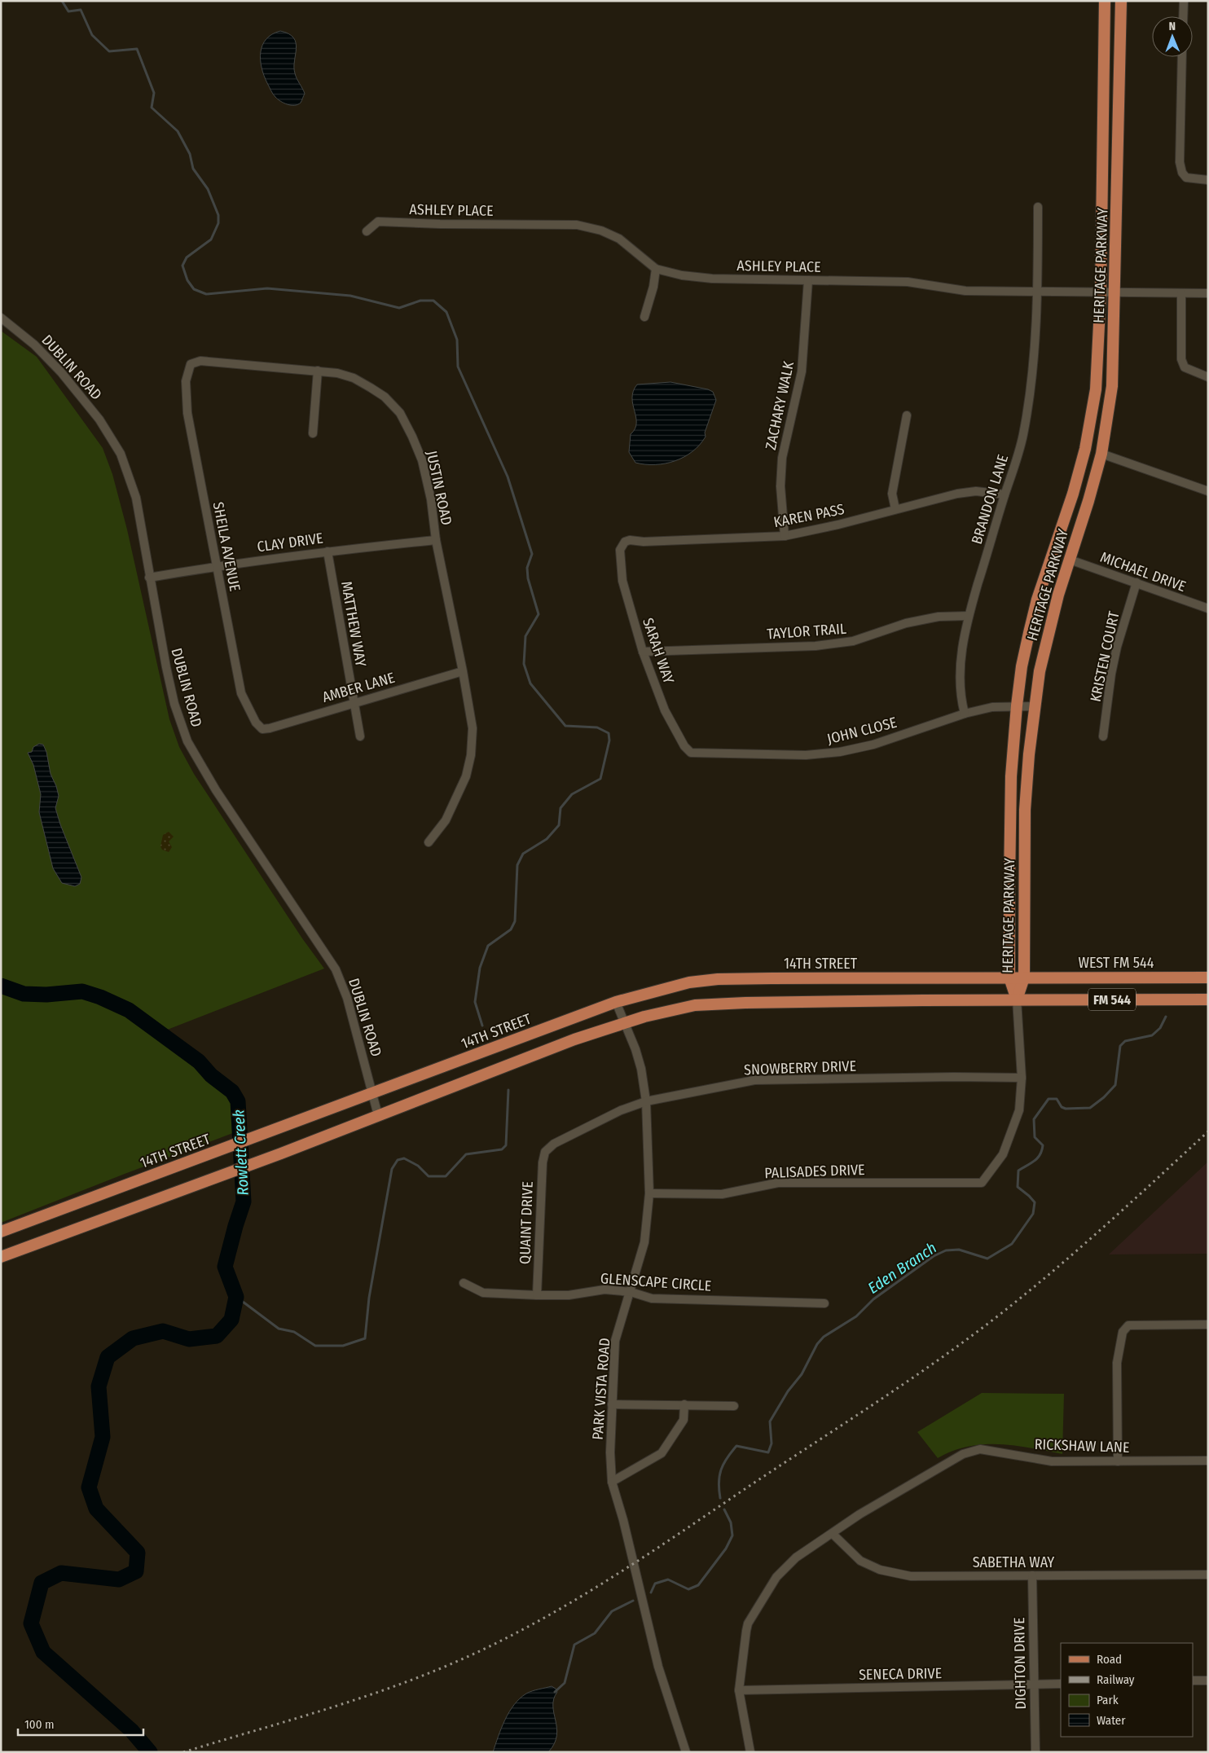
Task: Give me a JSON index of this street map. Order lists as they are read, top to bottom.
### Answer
{
  "streets": {
    "main road": [
      "HERITAGE PARKWAY",
      "WEST FM 544",
      "14TH STREET",
      "FM 544"
    ],
    "street": [
      "ASHLEY PLACE",
      "DUBLIN ROAD",
      "ZACHARY WALK",
      "JUSTIN ROAD",
      "BRANDON LANE",
      "KAREN PASS",
      "CLAY DRIVE",
      "SHEILA AVENUE",
      "MICHAEL DRIVE",
      "MATTHEW WAY",
      "TAYLOR TRAIL",
      "SARAH WAY",
      "KRISTEN COURT",
      "AMBER LANE",
      "JOHN CLOSE",
      "SNOWBERRY DRIVE",
      "PALISADES DRIVE",
      "QUAINT DRIVE",
      "GLENSCAPE CIRCLE",
      "PARK VISTA ROAD",
      "RICKSHAW LANE",
      "SABETHA WAY",
      "DIGHTON DRIVE",
      "SENECA DRIVE"
    ]
  },
  "crossings": [
    ["ASHLEY PLACE", "HERITAGE PARKWAY"],
    ["ASHLEY PLACE", "ZACHARY WALK"],
    ["ASHLEY PLACE", "BRANDON LANE"],
    ["HERITAGE PARKWAY", "MICHAEL DRIVE"],
    ["HERITAGE PARKWAY", "JOHN CLOSE"],
    ["HERITAGE PARKWAY", "WEST FM 544"],
    ["HERITAGE PARKWAY", "14TH STREET"],
    ["HERITAGE PARKWAY", "FM 544"],
    ["DUBLIN ROAD", "CLAY DRIVE"],
    ["DUBLIN ROAD", "14TH STREET"],
    ["ZACHARY WALK", "KAREN PASS"],
    ["JUSTIN ROAD", "CLAY DRIVE"],
    ["JUSTIN ROAD", "SHEILA AVENUE"],
    ["JUSTIN ROAD", "AMBER LANE"],
    ["BRANDON LANE", "KAREN PASS"],
    ["BRANDON LANE", "TAYLOR TRAIL"],
    ["BRANDON LANE", "JOHN CLOSE"],
    ["KAREN PASS", "SARAH WAY"],
    ["CLAY DRIVE", "SHEILA AVENUE"],
    ["CLAY DRIVE", "MATTHEW WAY"],
    ["SHEILA AVENUE", "AMBER LANE"],
    ["MICHAEL DRIVE", "KRISTEN COURT"],
    ["MATTHEW WAY", "AMBER LANE"],
    ["TAYLOR TRAIL", "SARAH WAY"],
    ["SARAH WAY", "JOHN CLOSE"],
    ["WEST FM 544", "14TH STREET"],
    ["14TH STREET", "PARK VISTA ROAD"],
    ["SNOWBERRY DRIVE", "PALISADES DRIVE"],
    ["SNOWBERRY DRIVE", "QUAINT DRIVE"],
    ["SNOWBERRY DRIVE", "PARK VISTA ROAD"],
    ["PALISADES DRIVE", "PARK VISTA ROAD"],
    ["QUAINT DRIVE", "GLENSCAPE CIRCLE"],
    ["GLENSCAPE CIRCLE", "PARK VISTA ROAD"],
    ["RICKSHAW LANE", "SABETHA WAY"],
    ["RICKSHAW LANE", "SENECA DRIVE"],
    ["SABETHA WAY", "DIGHTON DRIVE"],
    ["DIGHTON DRIVE", "SENECA DRIVE"]
  ],
  "water": ["Rowlett Creek", "Eden Branch"],
  "legend": [
    "Road",
    "Railway",
    "Park",
    "Water"
  ],
  "scale_bar": "100 m",
  "north": "top"
}
